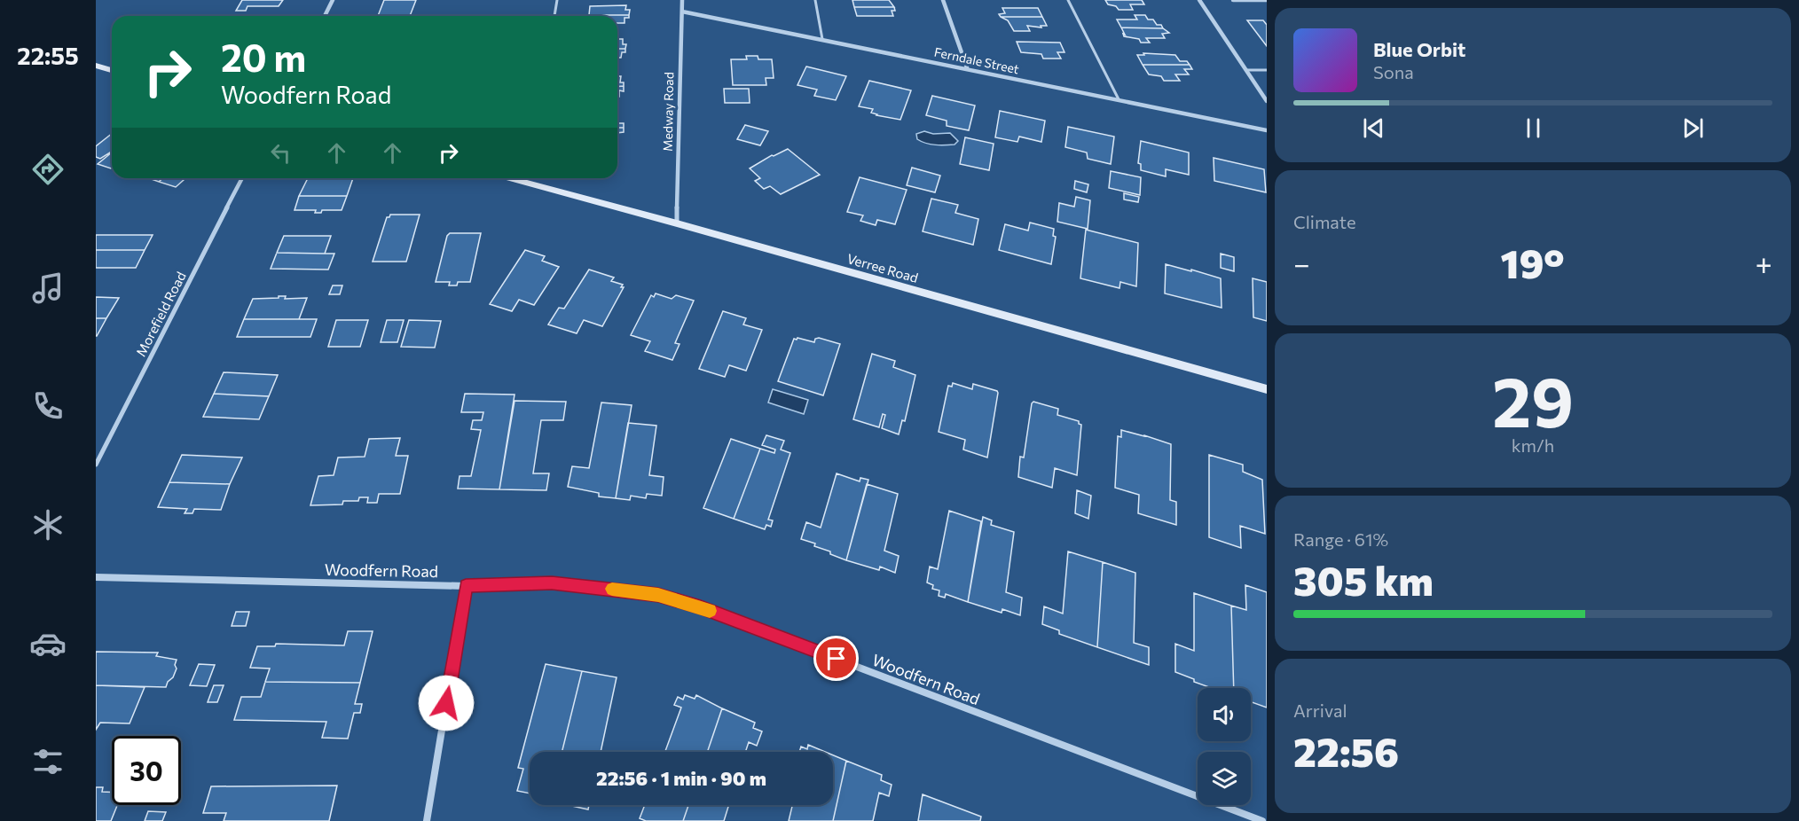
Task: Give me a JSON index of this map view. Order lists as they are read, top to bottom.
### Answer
{
  "streets": {
    "main road": ["Verree Road"],
    "street": [
      "Ferndale Street",
      "Medway Road",
      "Morefield Road",
      "Woodfern Road"
    ]
  },
  "crossings": [
    ["Ferndale Street", "Medway Road"],
    ["Medway Road", "Verree Road"]
  ],
  "page": {
    "tabs": "22:55",
    "turn": ["20 m", "Woodfern Road"],
    "song": ["Blue Orbit", "Sona"],
    "tile": [
      "Climate",
      ["29", "km/h"],
      ["Range · 61%", "305 km"],
      ["Arrival", "22:56"]
    ],
    "heat": ["−", "19°", "+"],
    "limit": "30",
    "trip": "22:56 · 1 min · 90 m"
  }
}
